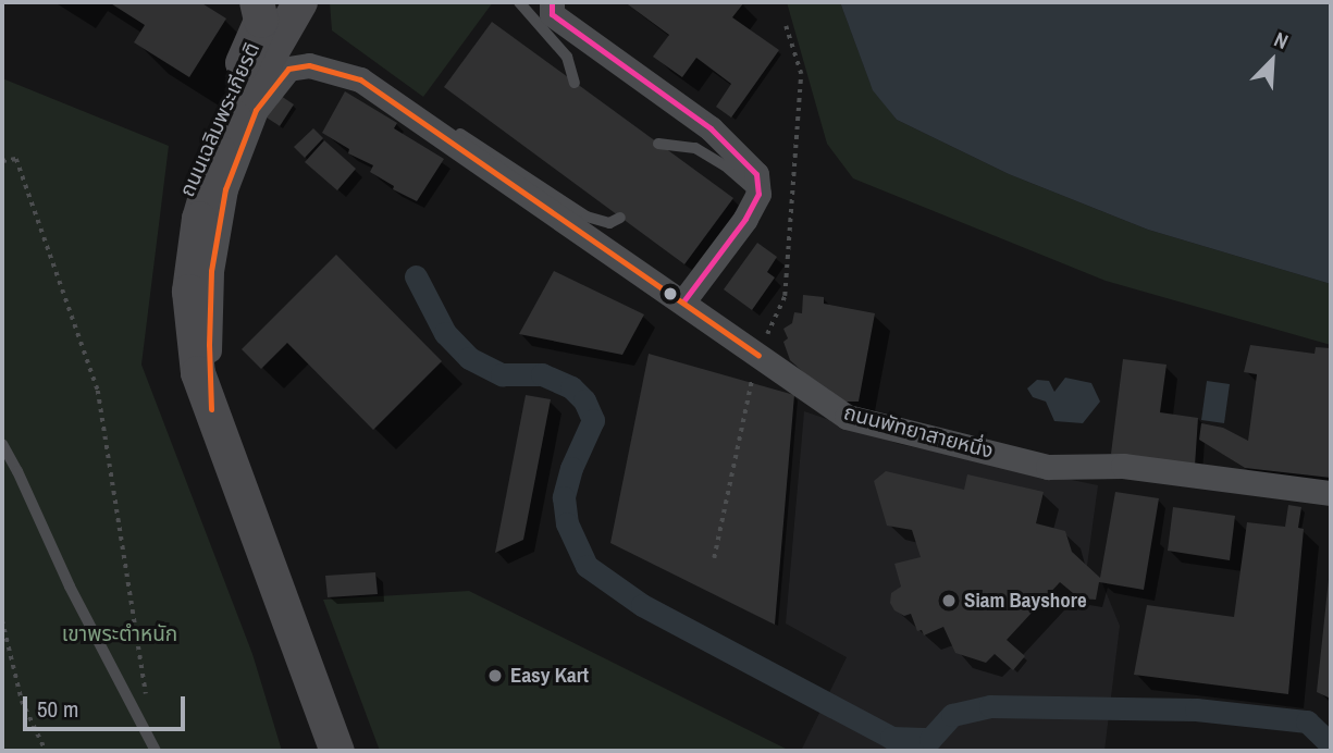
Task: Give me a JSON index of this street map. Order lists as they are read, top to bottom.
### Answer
{
  "streets": {
    "street": ["ถนนเฉลิมพระเกียรติ", "ถนนพัทยาสายหนึ่ง"]
  },
  "crossings": [
    ["ถนนเฉลิมพระเกียรติ", "ถนนพัทยาสายหนึ่ง"]
  ],
  "parks": ["เขาพระตำหนัก"],
  "places": ["Siam Bayshore", "Easy Kart"],
  "scale_bar": "50 m",
  "north": "top right"
}
